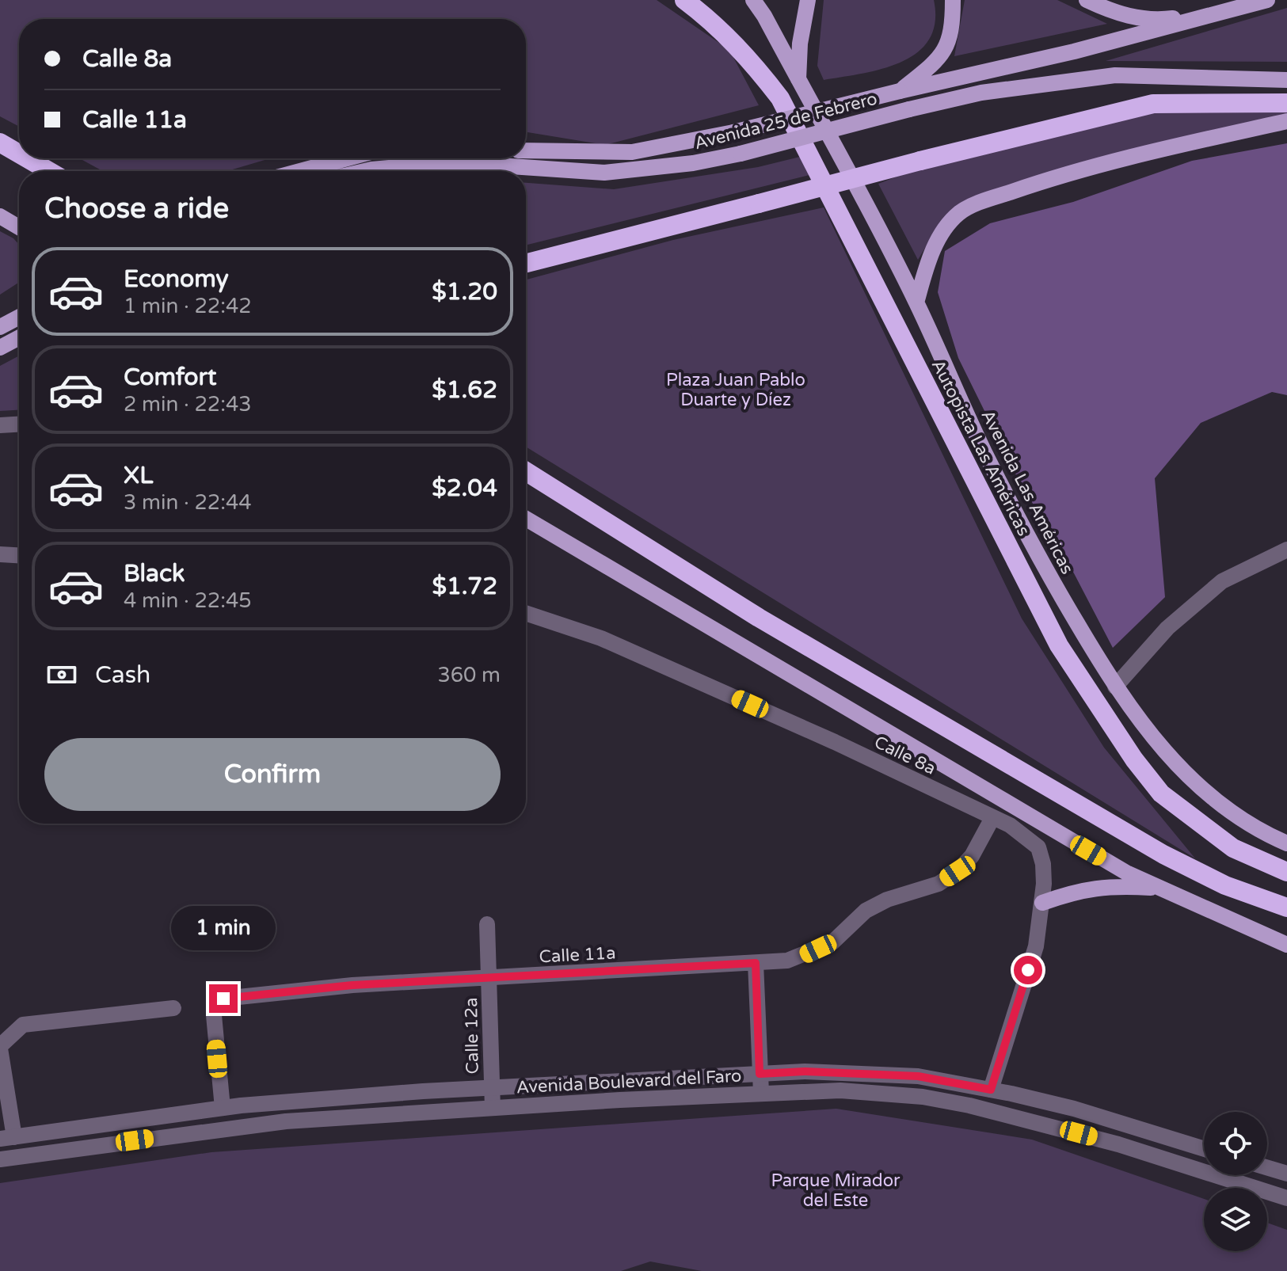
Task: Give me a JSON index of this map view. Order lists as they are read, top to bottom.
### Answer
{
  "streets": {
    "highway": ["Autopista Las Américas"],
    "main road": ["Avenida 25 de Febrero", "Avenida Las Américas"],
    "street": [
      "Calle 8a",
      "Calle 11a",
      "Calle 12a",
      "Avenida Boulevard del Faro"
    ]
  },
  "crossings": [
    ["Calle 8a", "Calle 11a"],
    ["Calle 11a", "Calle 12a"],
    ["Calle 11a", "Avenida Boulevard del Faro"],
    ["Calle 12a", "Avenida Boulevard del Faro"]
  ],
  "parks": ["Plaza Juan Pablo Duarte y Díez", "Parque Mirador del Este"],
  "page": {
    "banner": ["Calle 8a", "Calle 11a"],
    "heading": "Choose a ride",
    "list": [
      {
        "name": "Economy",
        "note": "1 min · 22:42",
        "value": "$1.20"
      },
      {
        "name": "Comfort",
        "note": "2 min · 22:43",
        "value": "$1.62"
      },
      {
        "name": "XL",
        "note": "3 min · 22:44",
        "value": "$2.04"
      },
      {
        "name": "Black",
        "note": "4 min · 22:45",
        "value": "$1.72"
      }
    ],
    "pay": ["Cash", "360 m"],
    "buttons": "Confirm",
    "bubble": "1 min"
  }
}
